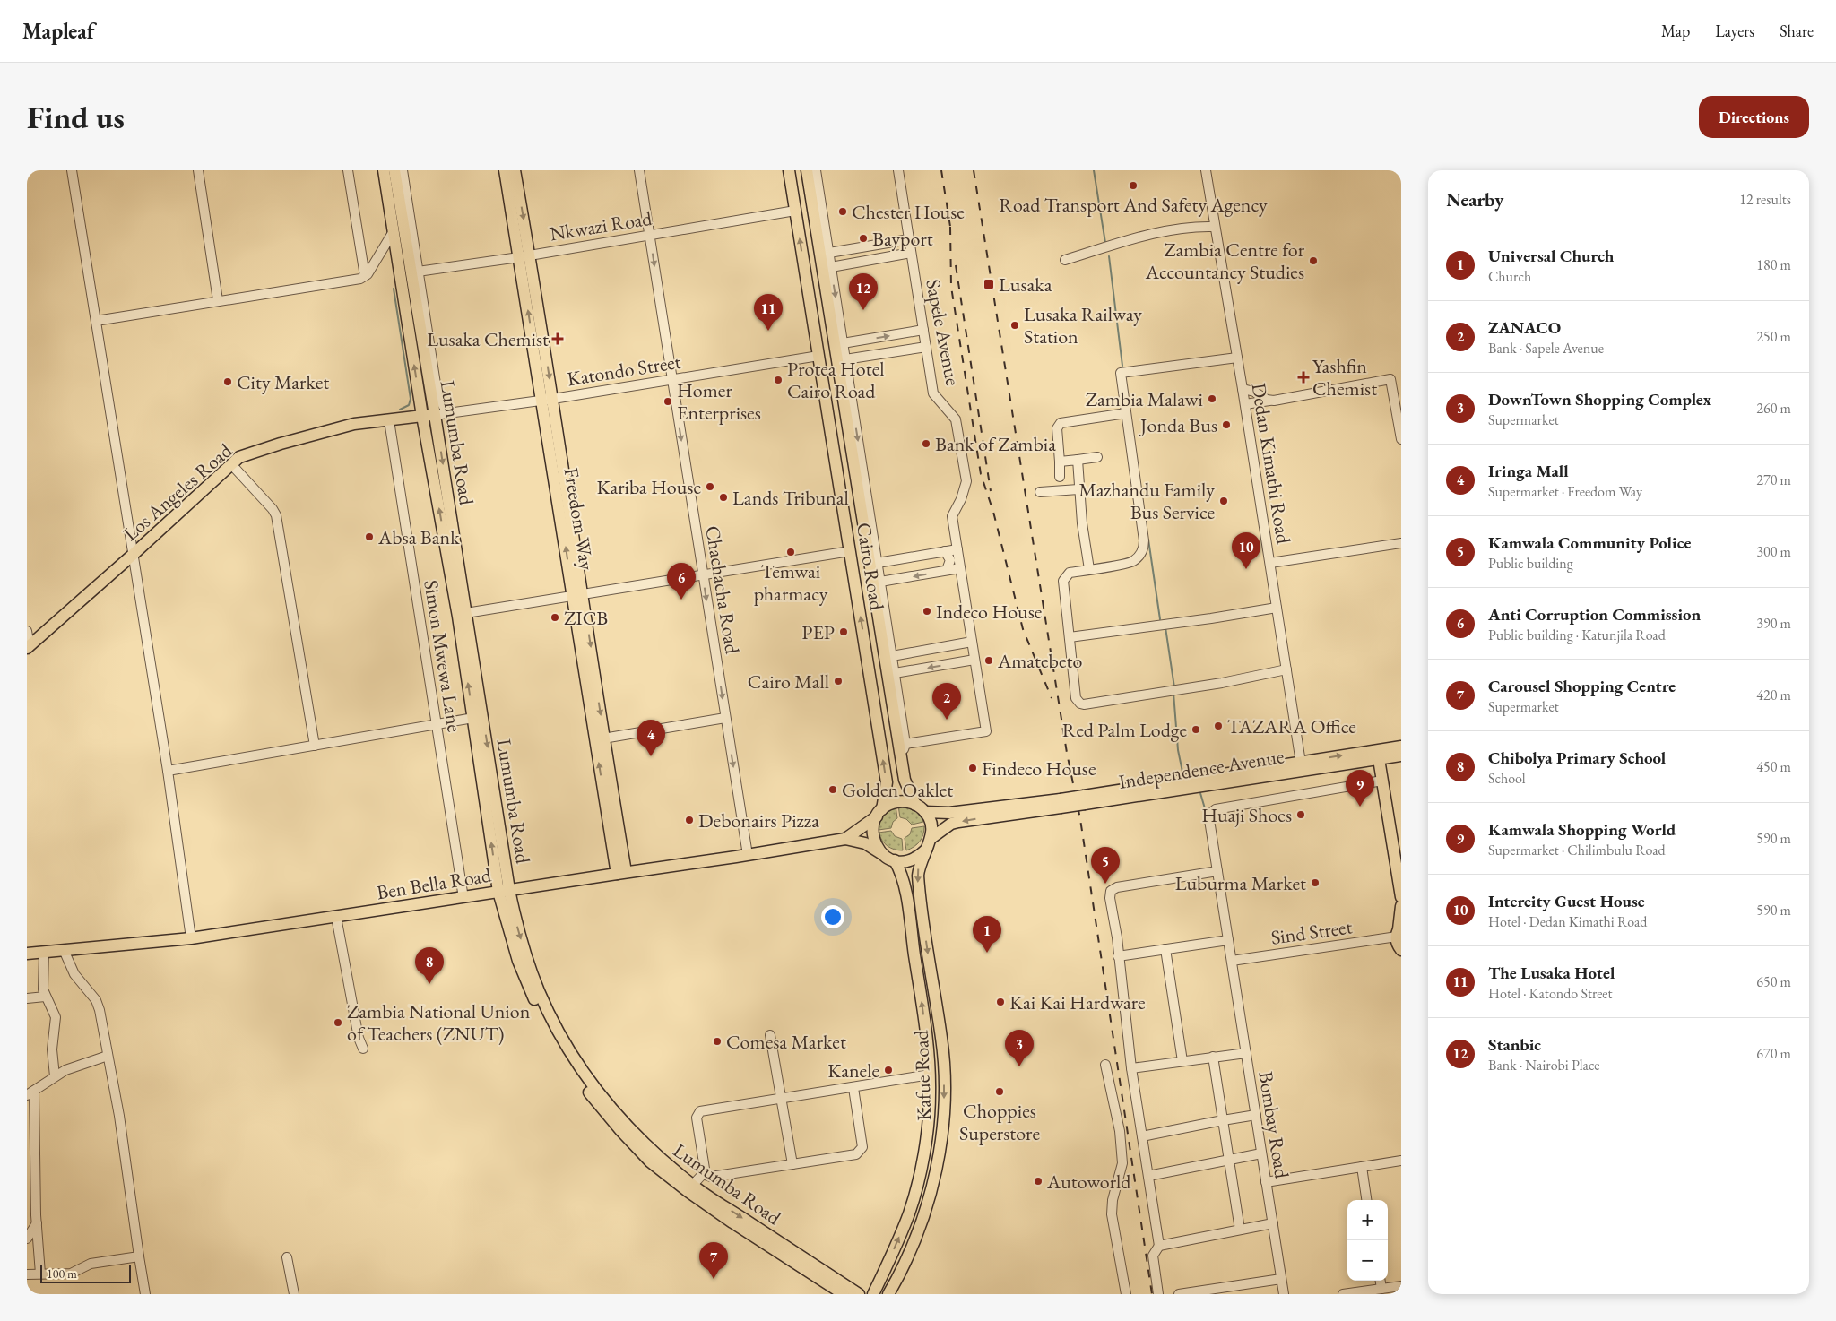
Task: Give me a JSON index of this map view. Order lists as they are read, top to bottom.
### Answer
{
  "streets": {
    "main road": [
      "Lumumba Road",
      "Los Angeles Road",
      "Freedom Way",
      "Cairo Road",
      "Independence Avenue",
      "Ben Bella Road",
      "Kafue Road"
    ],
    "street": [
      "Nkwazi Road",
      "Sapele Avenue",
      "Katondo Street",
      "Dedan Kimathi Road",
      "Chachacha Road",
      "Simon Mwewa Lane",
      "Sind Street",
      "Bombay Road"
    ]
  },
  "crossings": [
    ["Nkwazi Road", "Lumumba Road"],
    ["Nkwazi Road", "Freedom Way"],
    ["Nkwazi Road", "Cairo Road"],
    ["Nkwazi Road", "Chachacha Road"],
    ["Katondo Street", "Lumumba Road"],
    ["Katondo Street", "Los Angeles Road"],
    ["Katondo Street", "Freedom Way"],
    ["Katondo Street", "Cairo Road"],
    ["Katondo Street", "Chachacha Road"],
    ["Lumumba Road", "Los Angeles Road"],
    ["Lumumba Road", "Ben Bella Road"],
    ["Dedan Kimathi Road", "Independence Avenue"],
    ["Los Angeles Road", "Simon Mwewa Lane"],
    ["Freedom Way", "Ben Bella Road"],
    ["Cairo Road", "Independence Avenue"],
    ["Cairo Road", "Ben Bella Road"],
    ["Cairo Road", "Kafue Road"],
    ["Chachacha Road", "Ben Bella Road"],
    ["Simon Mwewa Lane", "Ben Bella Road"],
    ["Independence Avenue", "Ben Bella Road"],
    ["Independence Avenue", "Kafue Road"],
    ["Ben Bella Road", "Kafue Road"],
    ["Sind Street", "Bombay Road"]
  ],
  "one_way": ["Chachacha Road"],
  "places": {
    "other": [
      "Road Transport And Safety Agency",
      "Chester House",
      "Bayport",
      "Zambia Centre for Accountancy Studies",
      "Lusaka Railway Station",
      "Protea Hotel Cairo Road",
      "City Market",
      "Zambia Malawi",
      "Homer Enterprises",
      "Jonda Bus",
      "Bank of Zambia",
      "Kariba House",
      "Lands Tribunal",
      "Mazhandu Family Bus Service",
      "Absa Bank",
      "Temwai pharmacy",
      "Indeco House",
      "ZICB",
      "PEP",
      "Amatebeto",
      "Cairo Mall",
      "TAZARA Office",
      "Red Palm Lodge",
      "Findeco House",
      "Golden Oaklet",
      "Huaji Shoes",
      "Debonairs Pizza",
      "Luburma Market",
      "Kai Kai Hardware",
      "Zambia National Union of Teachers (ZNUT)",
      "Comesa Market",
      "Kanele",
      "Choppies Superstore",
      "Autoworld"
    ],
    "transit": ["Lusaka"],
    "health": ["Lusaka Chemist", "Yashfin Chemist"]
  },
  "scale_bar": "100 m",
  "page": {
    "header": "Mapleaf",
    "nav": ["Map", "Layers", "Share"],
    "buttons": "Directions",
    "title": "Find us",
    "heading": ["Nearby", "12 results"],
    "list": [
      {
        "mark": "1",
        "name": "Universal Church",
        "note": "Church",
        "value": "180 m"
      },
      {
        "mark": "2",
        "name": "ZANACO",
        "note": "Bank · Sapele Avenue",
        "value": "250 m"
      },
      {
        "mark": "3",
        "name": "DownTown Shopping Complex",
        "note": "Supermarket",
        "value": "260 m"
      },
      {
        "mark": "4",
        "name": "Iringa Mall",
        "note": "Supermarket · Freedom Way",
        "value": "270 m"
      },
      {
        "mark": "5",
        "name": "Kamwala Community Police",
        "note": "Public building",
        "value": "300 m"
      },
      {
        "mark": "6",
        "name": "Anti Corruption Commission",
        "note": "Public building · Katunjila Road",
        "value": "390 m"
      },
      {
        "mark": "7",
        "name": "Carousel Shopping Centre",
        "note": "Supermarket",
        "value": "420 m"
      },
      {
        "mark": "8",
        "name": "Chibolya Primary School",
        "note": "School",
        "value": "450 m"
      },
      {
        "mark": "9",
        "name": "Kamwala Shopping World",
        "note": "Supermarket · Chilimbulu Road",
        "value": "590 m"
      },
      {
        "mark": "10",
        "name": "Intercity Guest House",
        "note": "Hotel · Dedan Kimathi Road",
        "value": "590 m"
      },
      {
        "mark": "11",
        "name": "The Lusaka Hotel",
        "note": "Hotel · Katondo Street",
        "value": "650 m"
      },
      {
        "mark": "12",
        "name": "Stanbic",
        "note": "Bank · Nairobi Place",
        "value": "670 m"
      }
    ],
    "pins": [
      "12",
      "11",
      "10",
      "6",
      "2",
      "4",
      "9",
      "5",
      "1",
      "8",
      "3",
      "7"
    ],
    "map_buttons": ["+", "−"],
    "scale": "100 m"
  }
}
